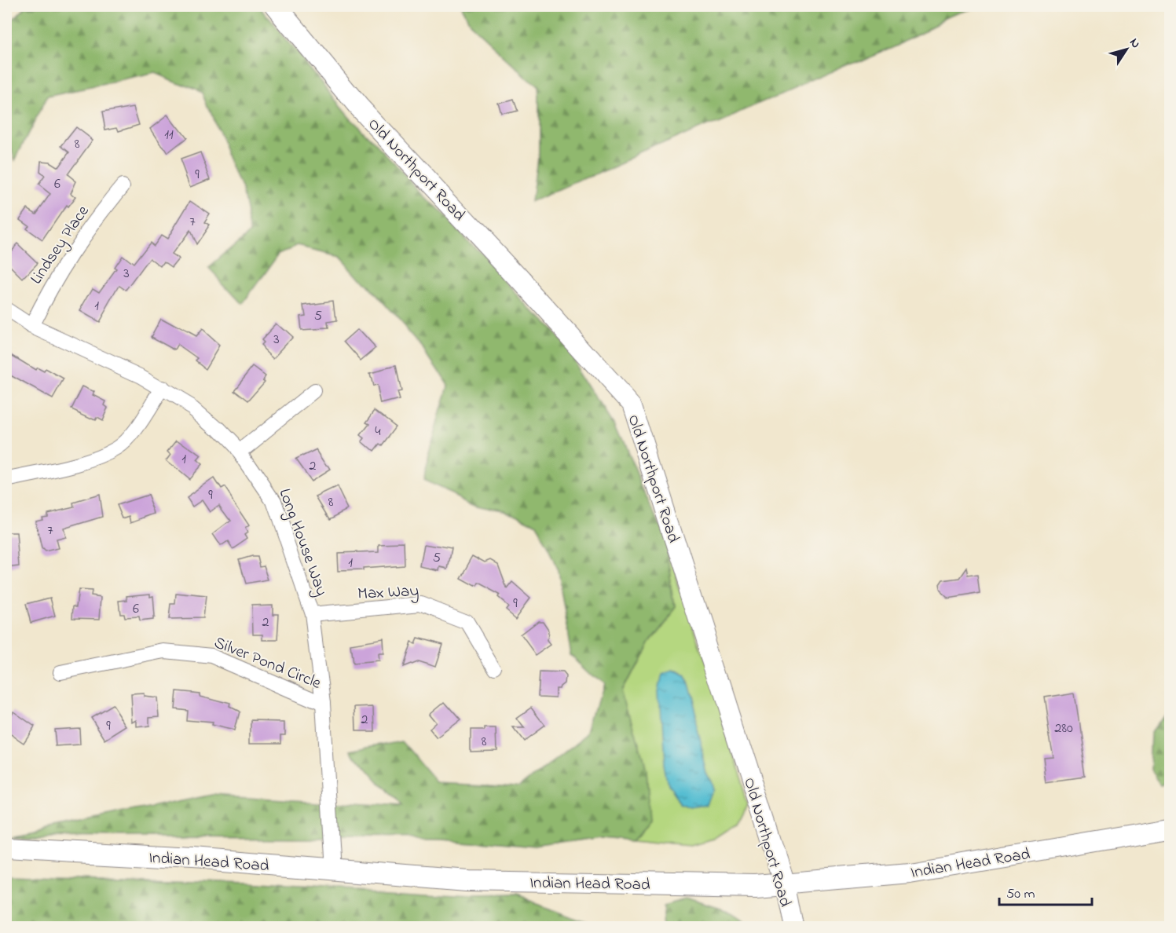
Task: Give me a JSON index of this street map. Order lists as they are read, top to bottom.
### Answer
{
  "streets": {
    "main road": ["Old Northport Road", "Indian Head Road"],
    "street": [
      "Lindsey Place",
      "Long House Way",
      "Max Way",
      "Silver Pond Circle"
    ]
  },
  "crossings": [
    ["Old Northport Road", "Indian Head Road"],
    ["Lindsey Place", "Long House Way"],
    ["Long House Way", "Max Way"],
    ["Long House Way", "Silver Pond Circle"],
    ["Long House Way", "Indian Head Road"]
  ],
  "house_numbers": [
    "11",
    "8",
    "9",
    "6",
    "7",
    "3",
    "1",
    "5",
    "3",
    "4",
    "1",
    "2",
    "9",
    "8",
    "7",
    "5",
    "1",
    "9",
    "6",
    "2",
    "2",
    "9",
    "280",
    "8"
  ],
  "scale_bar": "50 m",
  "north": "top right"
}
